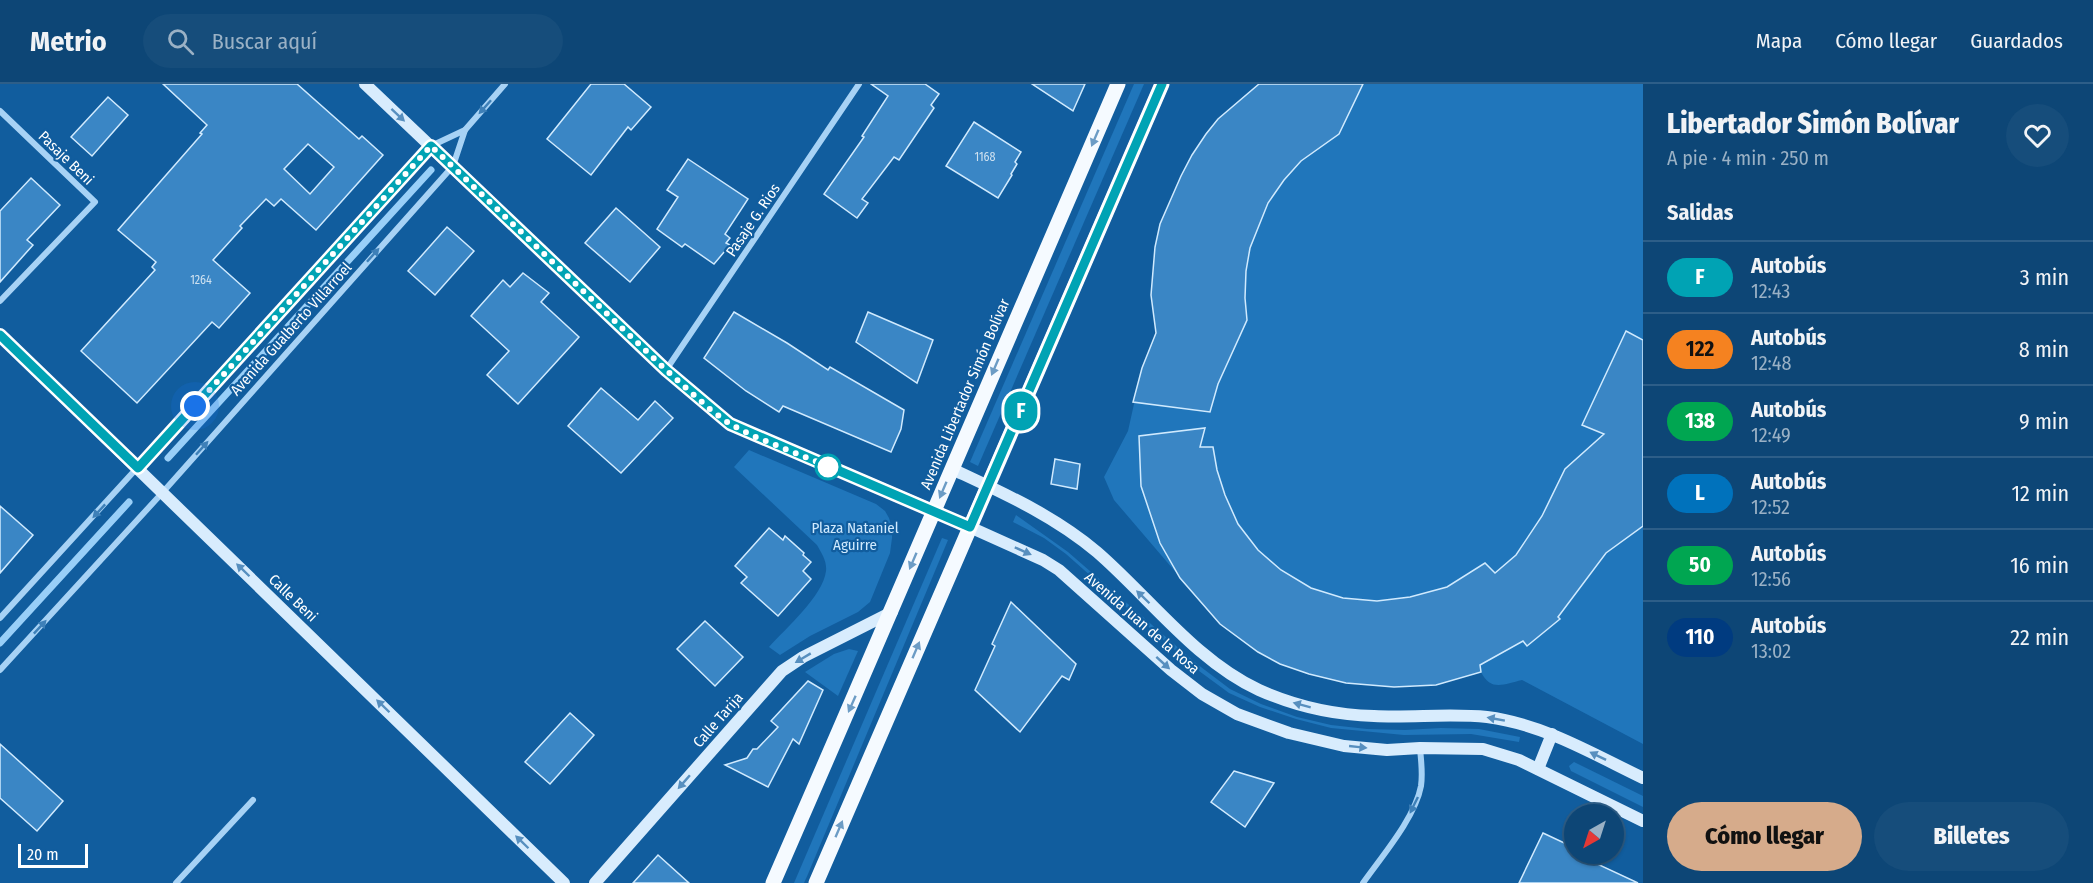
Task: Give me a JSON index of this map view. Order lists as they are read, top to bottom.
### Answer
{
  "streets": {
    "main road": [
      "Avenida Libertador Simón Bolívar",
      "Calle Beni",
      "Avenida Juan de la Rosa",
      "Calle Tarija"
    ],
    "street": ["Pasaje Beni", "Pasaje G. Rios", "Avenida Gualberto Villarroel"]
  },
  "crossings": [
    ["Pasaje G. Rios", "Avenida Juan de la Rosa"],
    ["Avenida Gualberto Villarroel", "Calle Beni"],
    ["Avenida Gualberto Villarroel", "Avenida Juan de la Rosa"],
    ["Avenida Libertador Simón Bolívar", "Avenida Juan de la Rosa"],
    ["Avenida Libertador Simón Bolívar", "Calle Tarija"]
  ],
  "one_way": ["Calle Beni", "Calle Tarija"],
  "parks": ["Plaza Nataniel Aguirre"],
  "lines": ["bus line F"],
  "house_numbers": ["1168", "1264"],
  "scale_bar": "20 m",
  "north": "bottom left",
  "page": {
    "header": "Metrio",
    "search": "Buscar aquí",
    "nav": ["Mapa", "Cómo llegar", "Guardados"],
    "on_map": "F",
    "heading": [
      ["Libertador Simón Bolívar", "A pie · 4 min · 250 m"],
      "Salidas"
    ],
    "list": [
      {
        "mark": "F",
        "name": "Autobús",
        "note": "12:43",
        "value": "3 min"
      },
      {
        "mark": "122",
        "name": "Autobús",
        "note": "12:48",
        "value": "8 min"
      },
      {
        "mark": "138",
        "name": "Autobús",
        "note": "12:49",
        "value": "9 min"
      },
      {
        "mark": "L",
        "name": "Autobús",
        "note": "12:52",
        "value": "12 min"
      },
      {
        "mark": "50",
        "name": "Autobús",
        "note": "12:56",
        "value": "16 min"
      },
      {
        "mark": "110",
        "name": "Autobús",
        "note": "13:02",
        "value": "22 min"
      }
    ],
    "buttons": ["Cómo llegar", "Billetes"],
    "scale": "20 m"
  }
}
